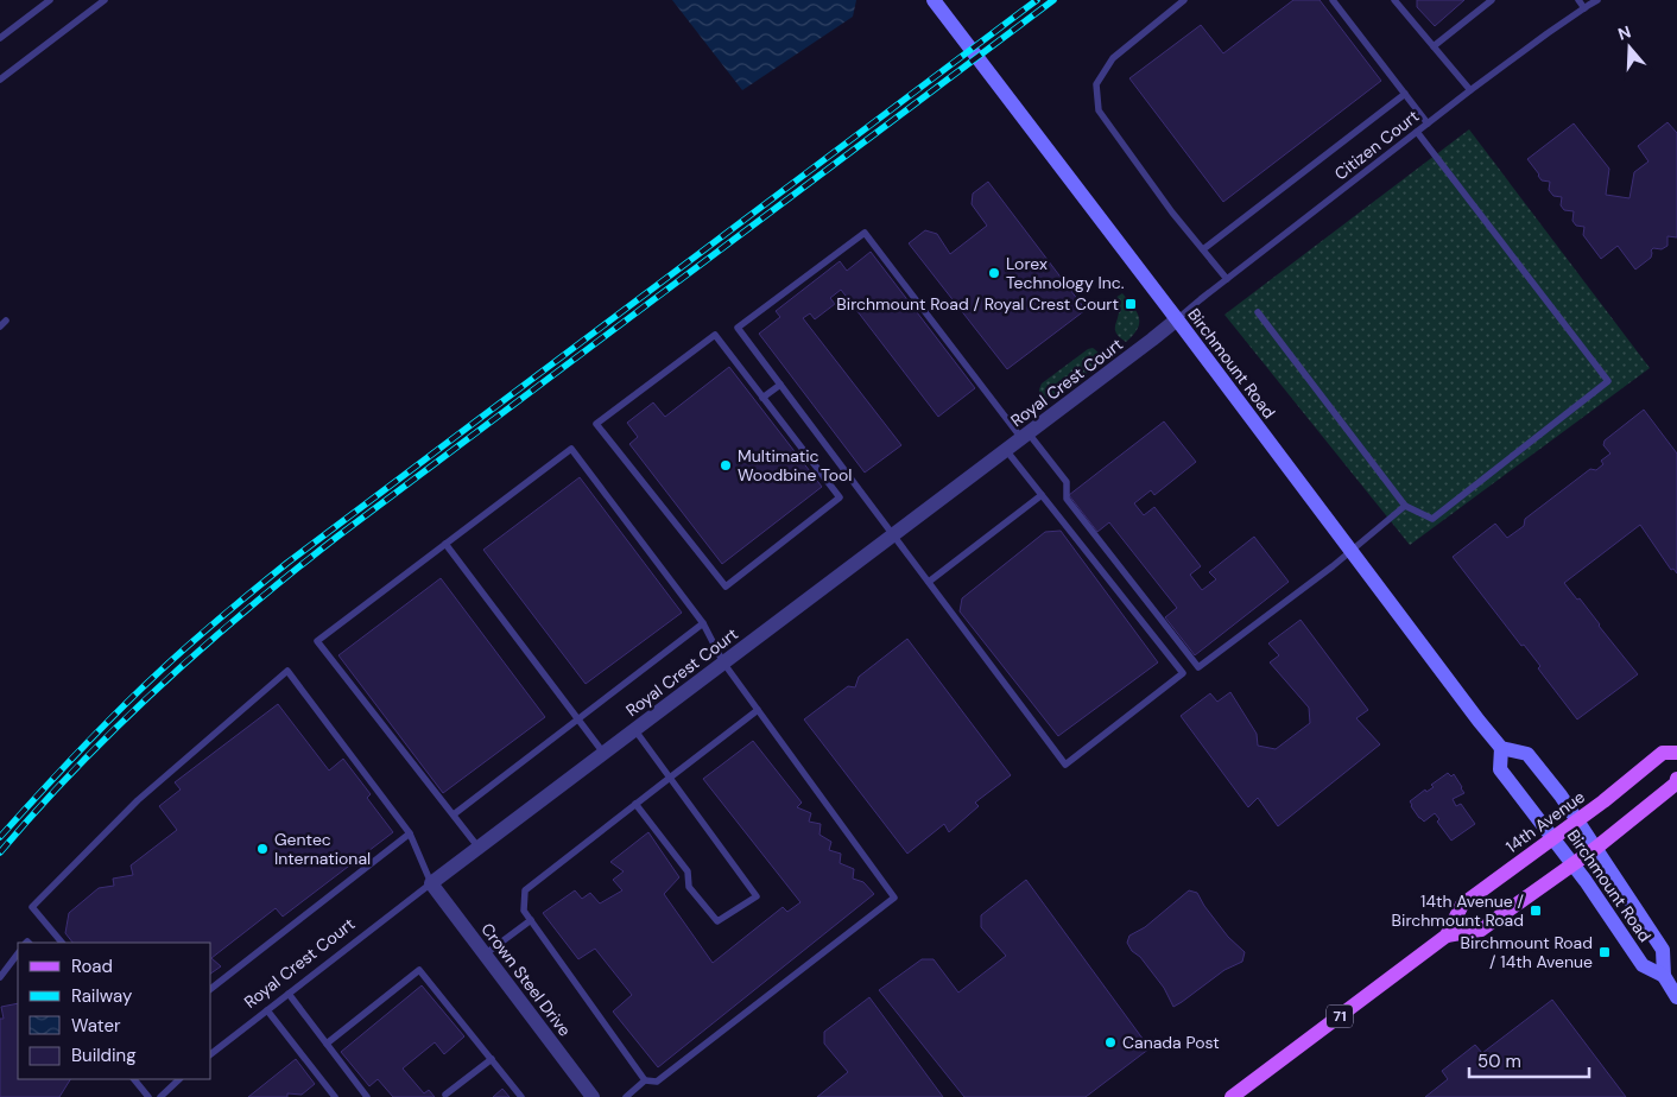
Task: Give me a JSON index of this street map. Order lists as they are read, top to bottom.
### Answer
{
  "streets": {
    "main road": ["Birchmount Road", "14th Avenue", "71"],
    "street": ["Royal Crest Court", "Crown Steel Drive"],
    "lane": ["Citizen Court"]
  },
  "crossings": [
    ["Citizen Court", "Birchmount Road"],
    ["Citizen Court", "Royal Crest Court"],
    ["Birchmount Road", "Royal Crest Court"],
    ["Birchmount Road", "14th Avenue"],
    ["Royal Crest Court", "Crown Steel Drive"]
  ],
  "places": {
    "other": [
      "Lorex Technology Inc.",
      "Multimatic Woodbine Tool",
      "Gentec International",
      "Canada Post"
    ],
    "transit": ["Birchmount Road / Royal Crest Court", "14th Avenue / Birchmount Road", "Birchmount Road / 14th Avenue"]
  },
  "legend": [
    "Road",
    "Railway",
    "Water",
    "Building"
  ],
  "scale_bar": "50 m",
  "north": "top"
}
